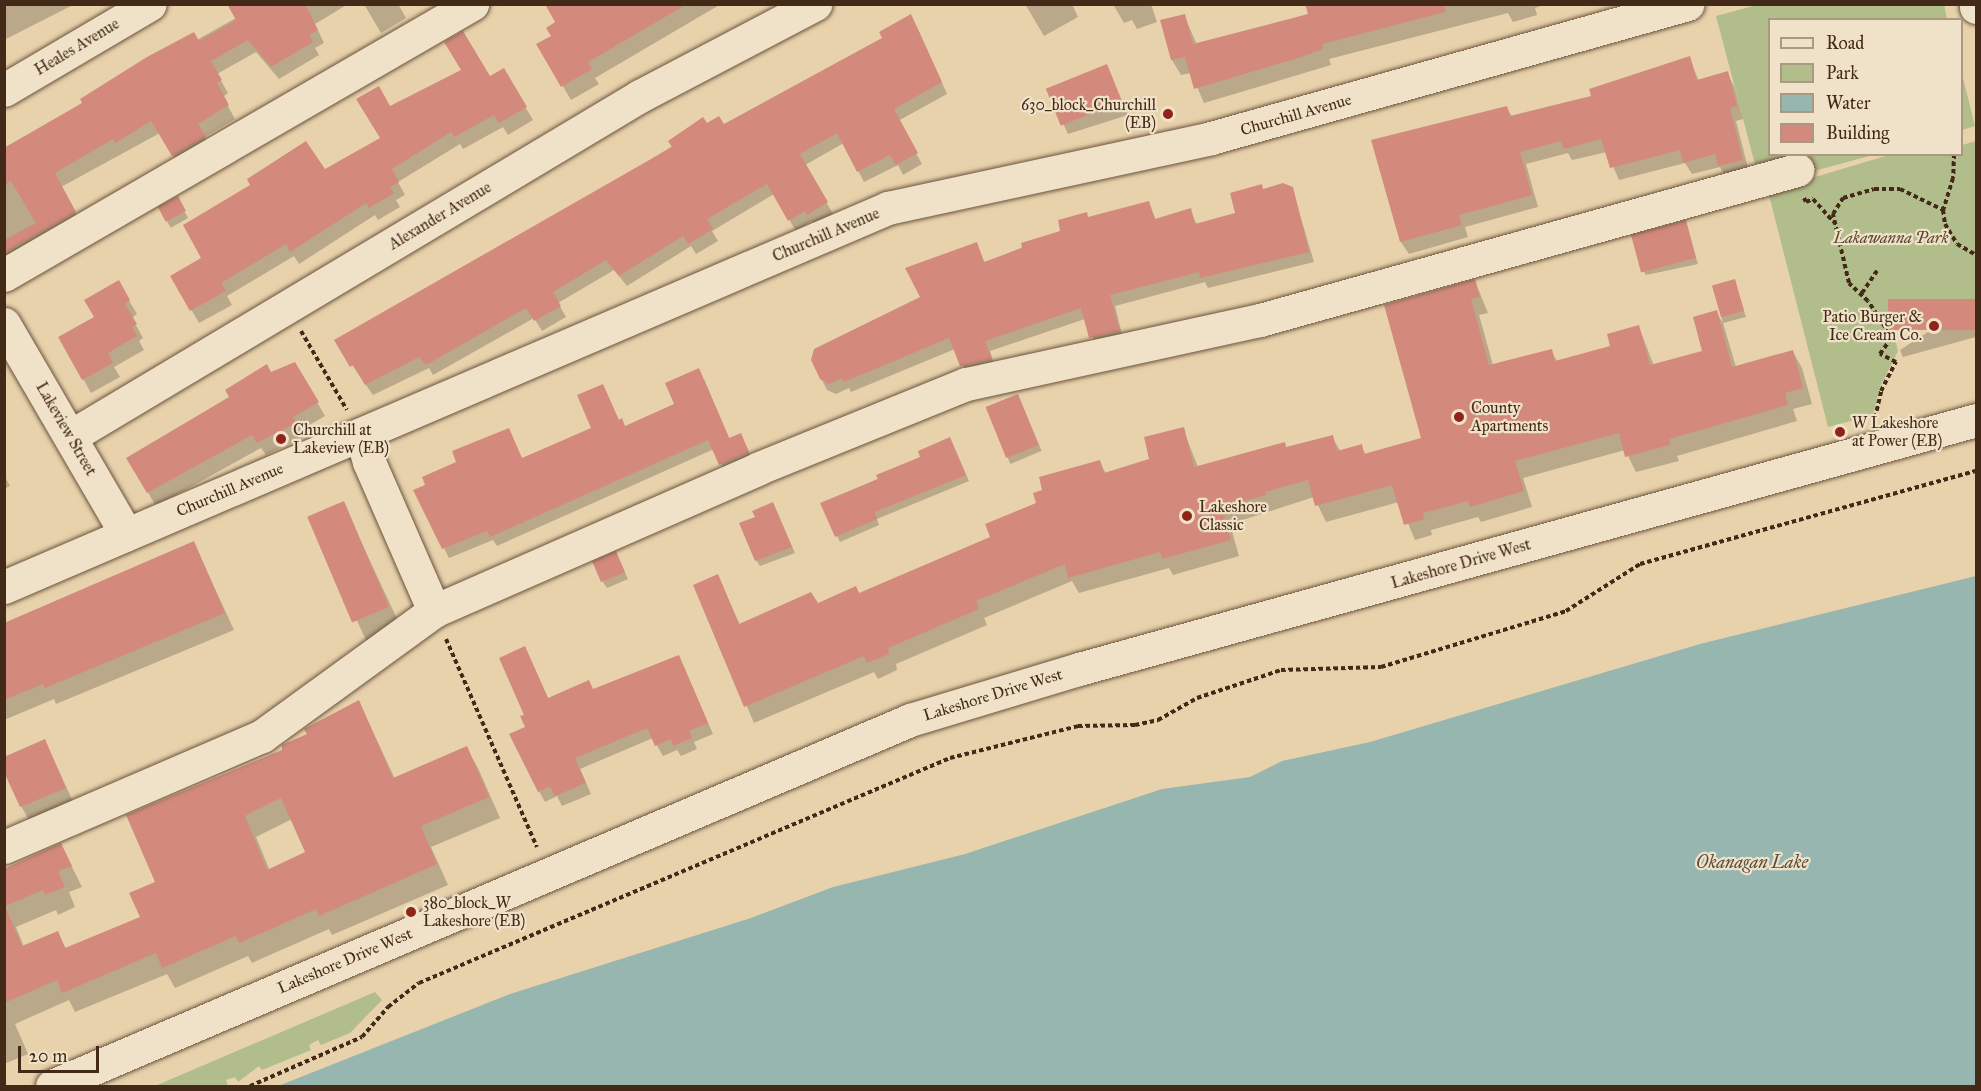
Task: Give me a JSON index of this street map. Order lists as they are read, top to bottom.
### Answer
{
  "streets": {
    "street": [
      "Heales Avenue",
      "Churchill Avenue",
      "Alexander Avenue",
      "Lakeview Street",
      "Lakeshore Drive West"
    ]
  },
  "crossings": [
    ["Churchill Avenue", "Lakeview Street"],
    ["Alexander Avenue", "Lakeview Street"]
  ],
  "water": ["Okanagan Lake"],
  "parks": ["Lakawanna Park"],
  "places": [
    "630_block_Churchill (EB)",
    "Patio Burger & Ice Cream Co.",
    "County Apartments",
    "W Lakeshore at Power (EB)",
    "Churchill at Lakeview (EB)",
    "Lakeshore Classic",
    "380_block_W Lakeshore (EB)"
  ],
  "legend": [
    "Road",
    "Park",
    "Water",
    "Building"
  ],
  "scale_bar": "20 m"
}
